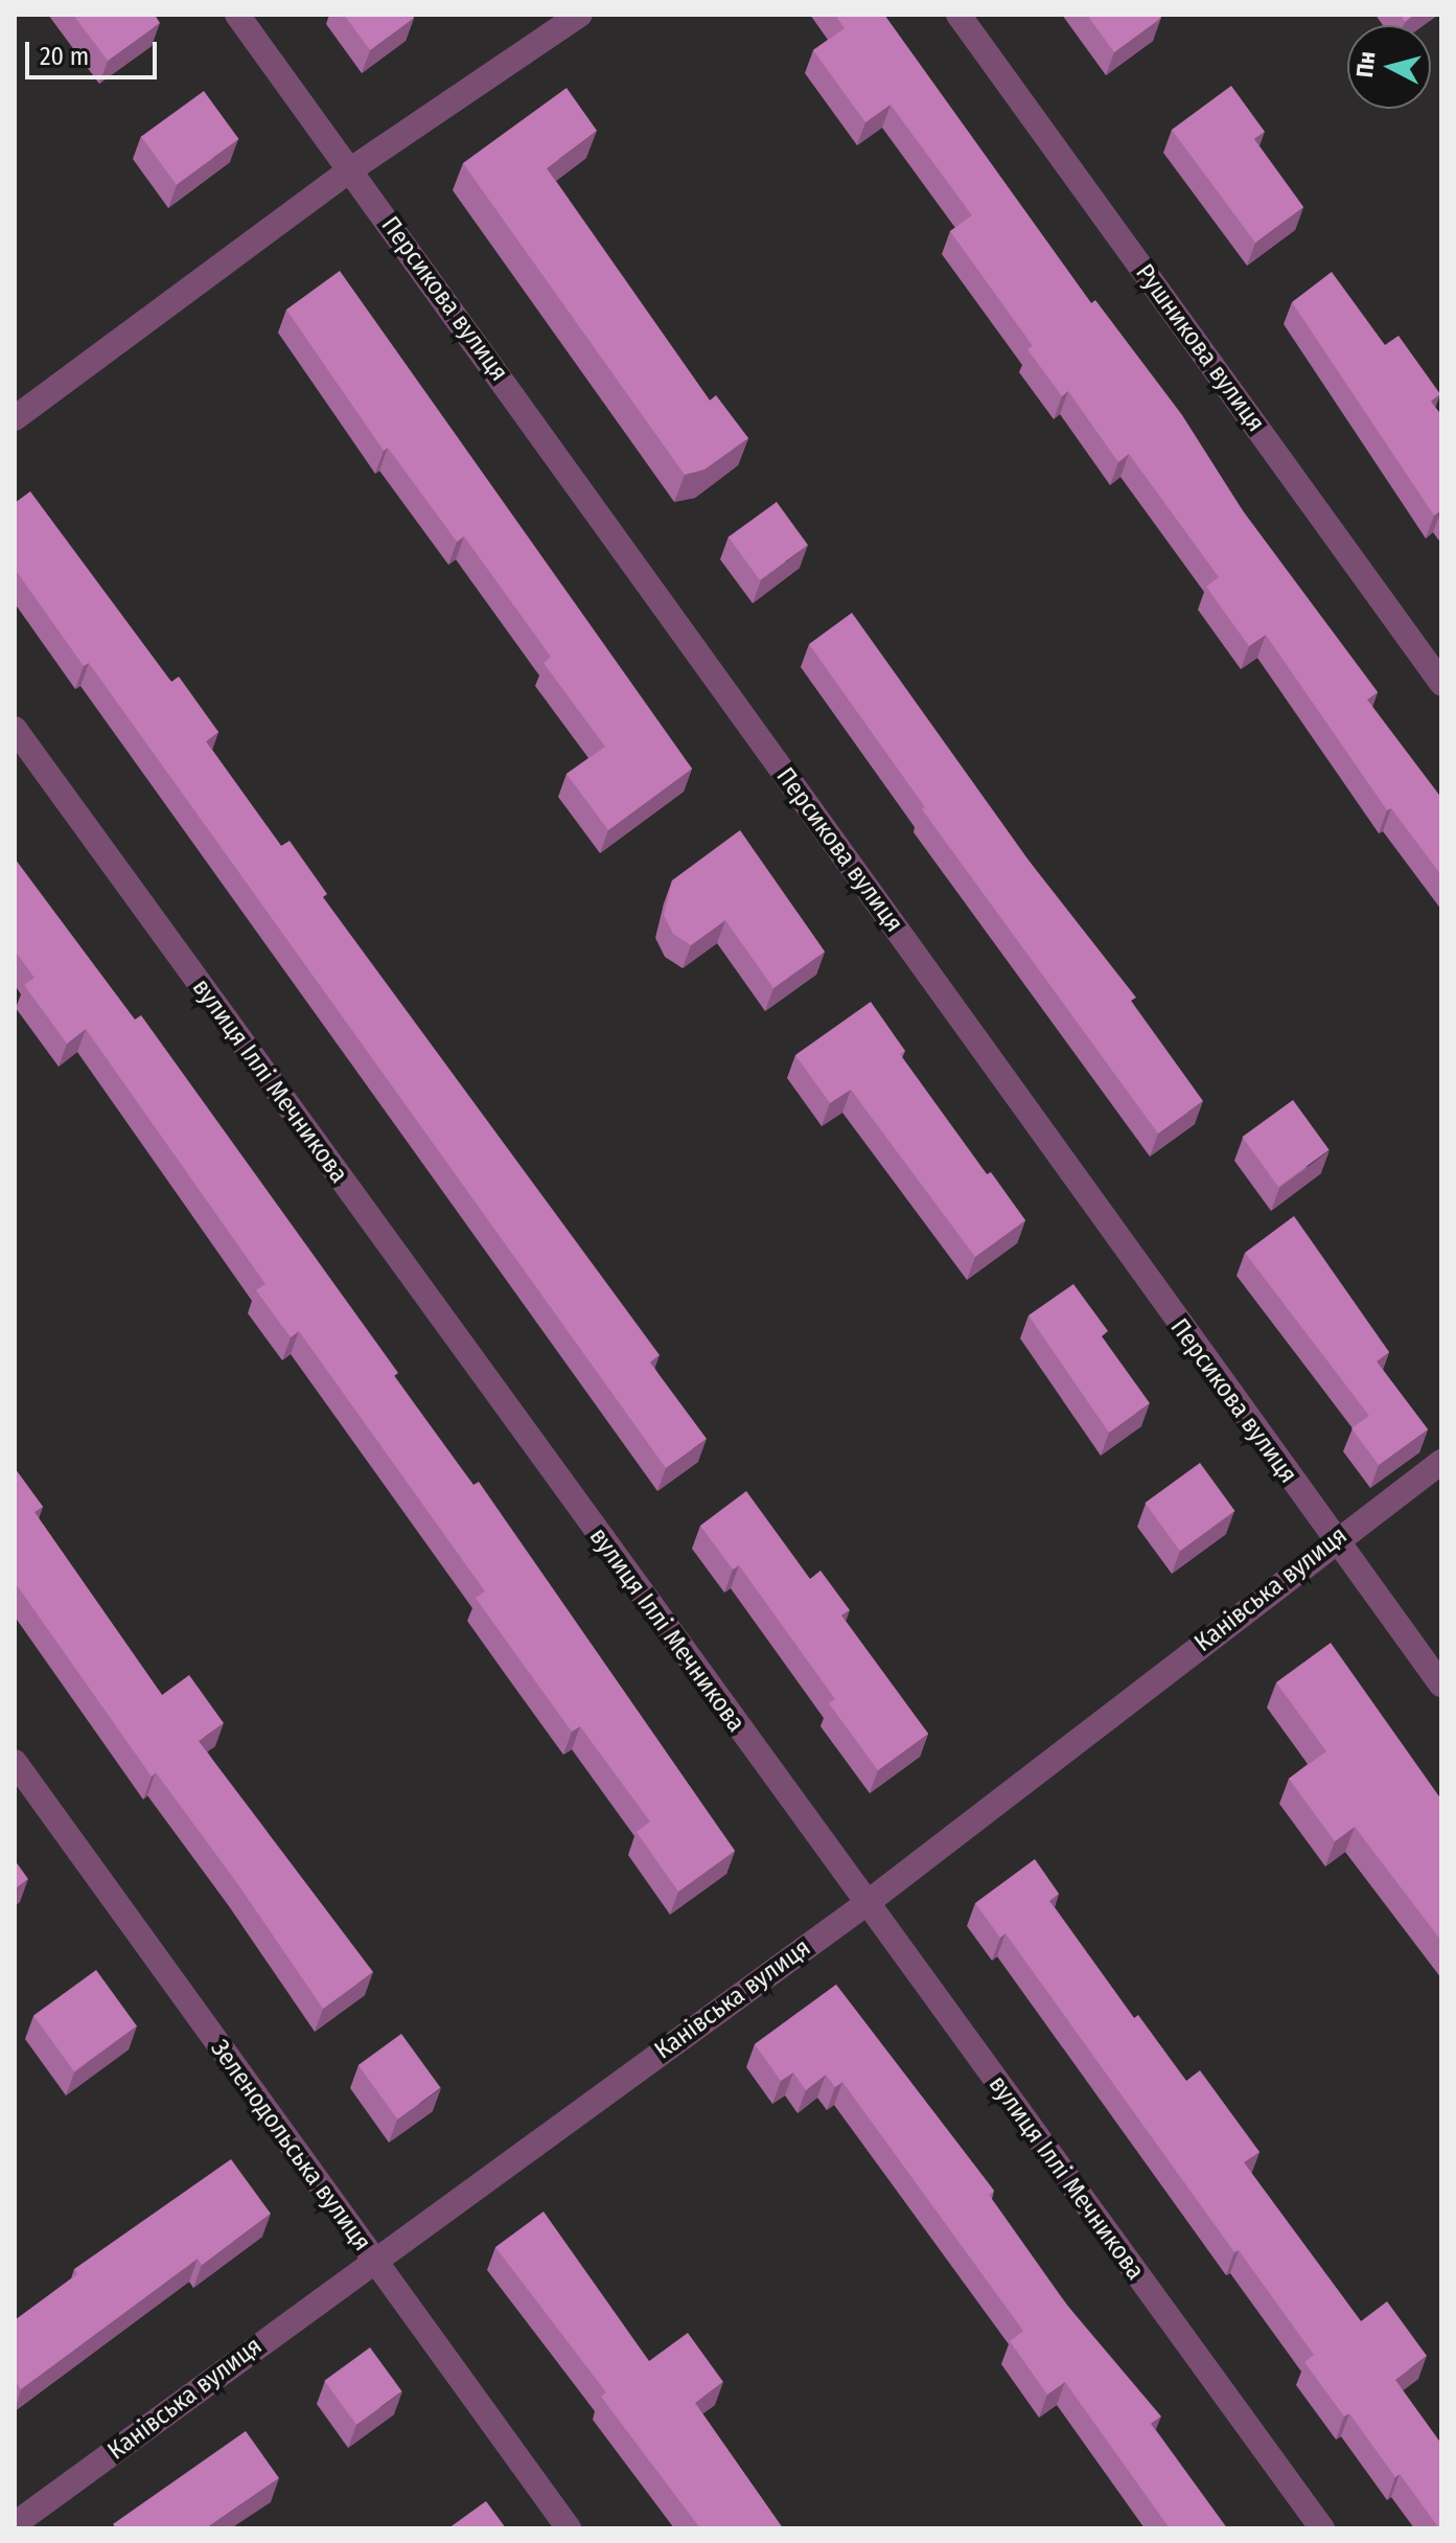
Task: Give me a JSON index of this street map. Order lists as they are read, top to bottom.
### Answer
{
  "streets": {
    "street": [
      "Персикова вулиця",
      "Рушникова вулиця",
      "вулиця Іллі Мечникова",
      "Канівська вулиця",
      "Зеленодольська вулиця"
    ]
  },
  "crossings": [
    ["Персикова вулиця", "Канівська вулиця"],
    ["вулиця Іллі Мечникова", "Канівська вулиця"],
    ["Канівська вулиця", "Зеленодольська вулиця"]
  ],
  "scale_bar": "20 m",
  "north": "left"
}
